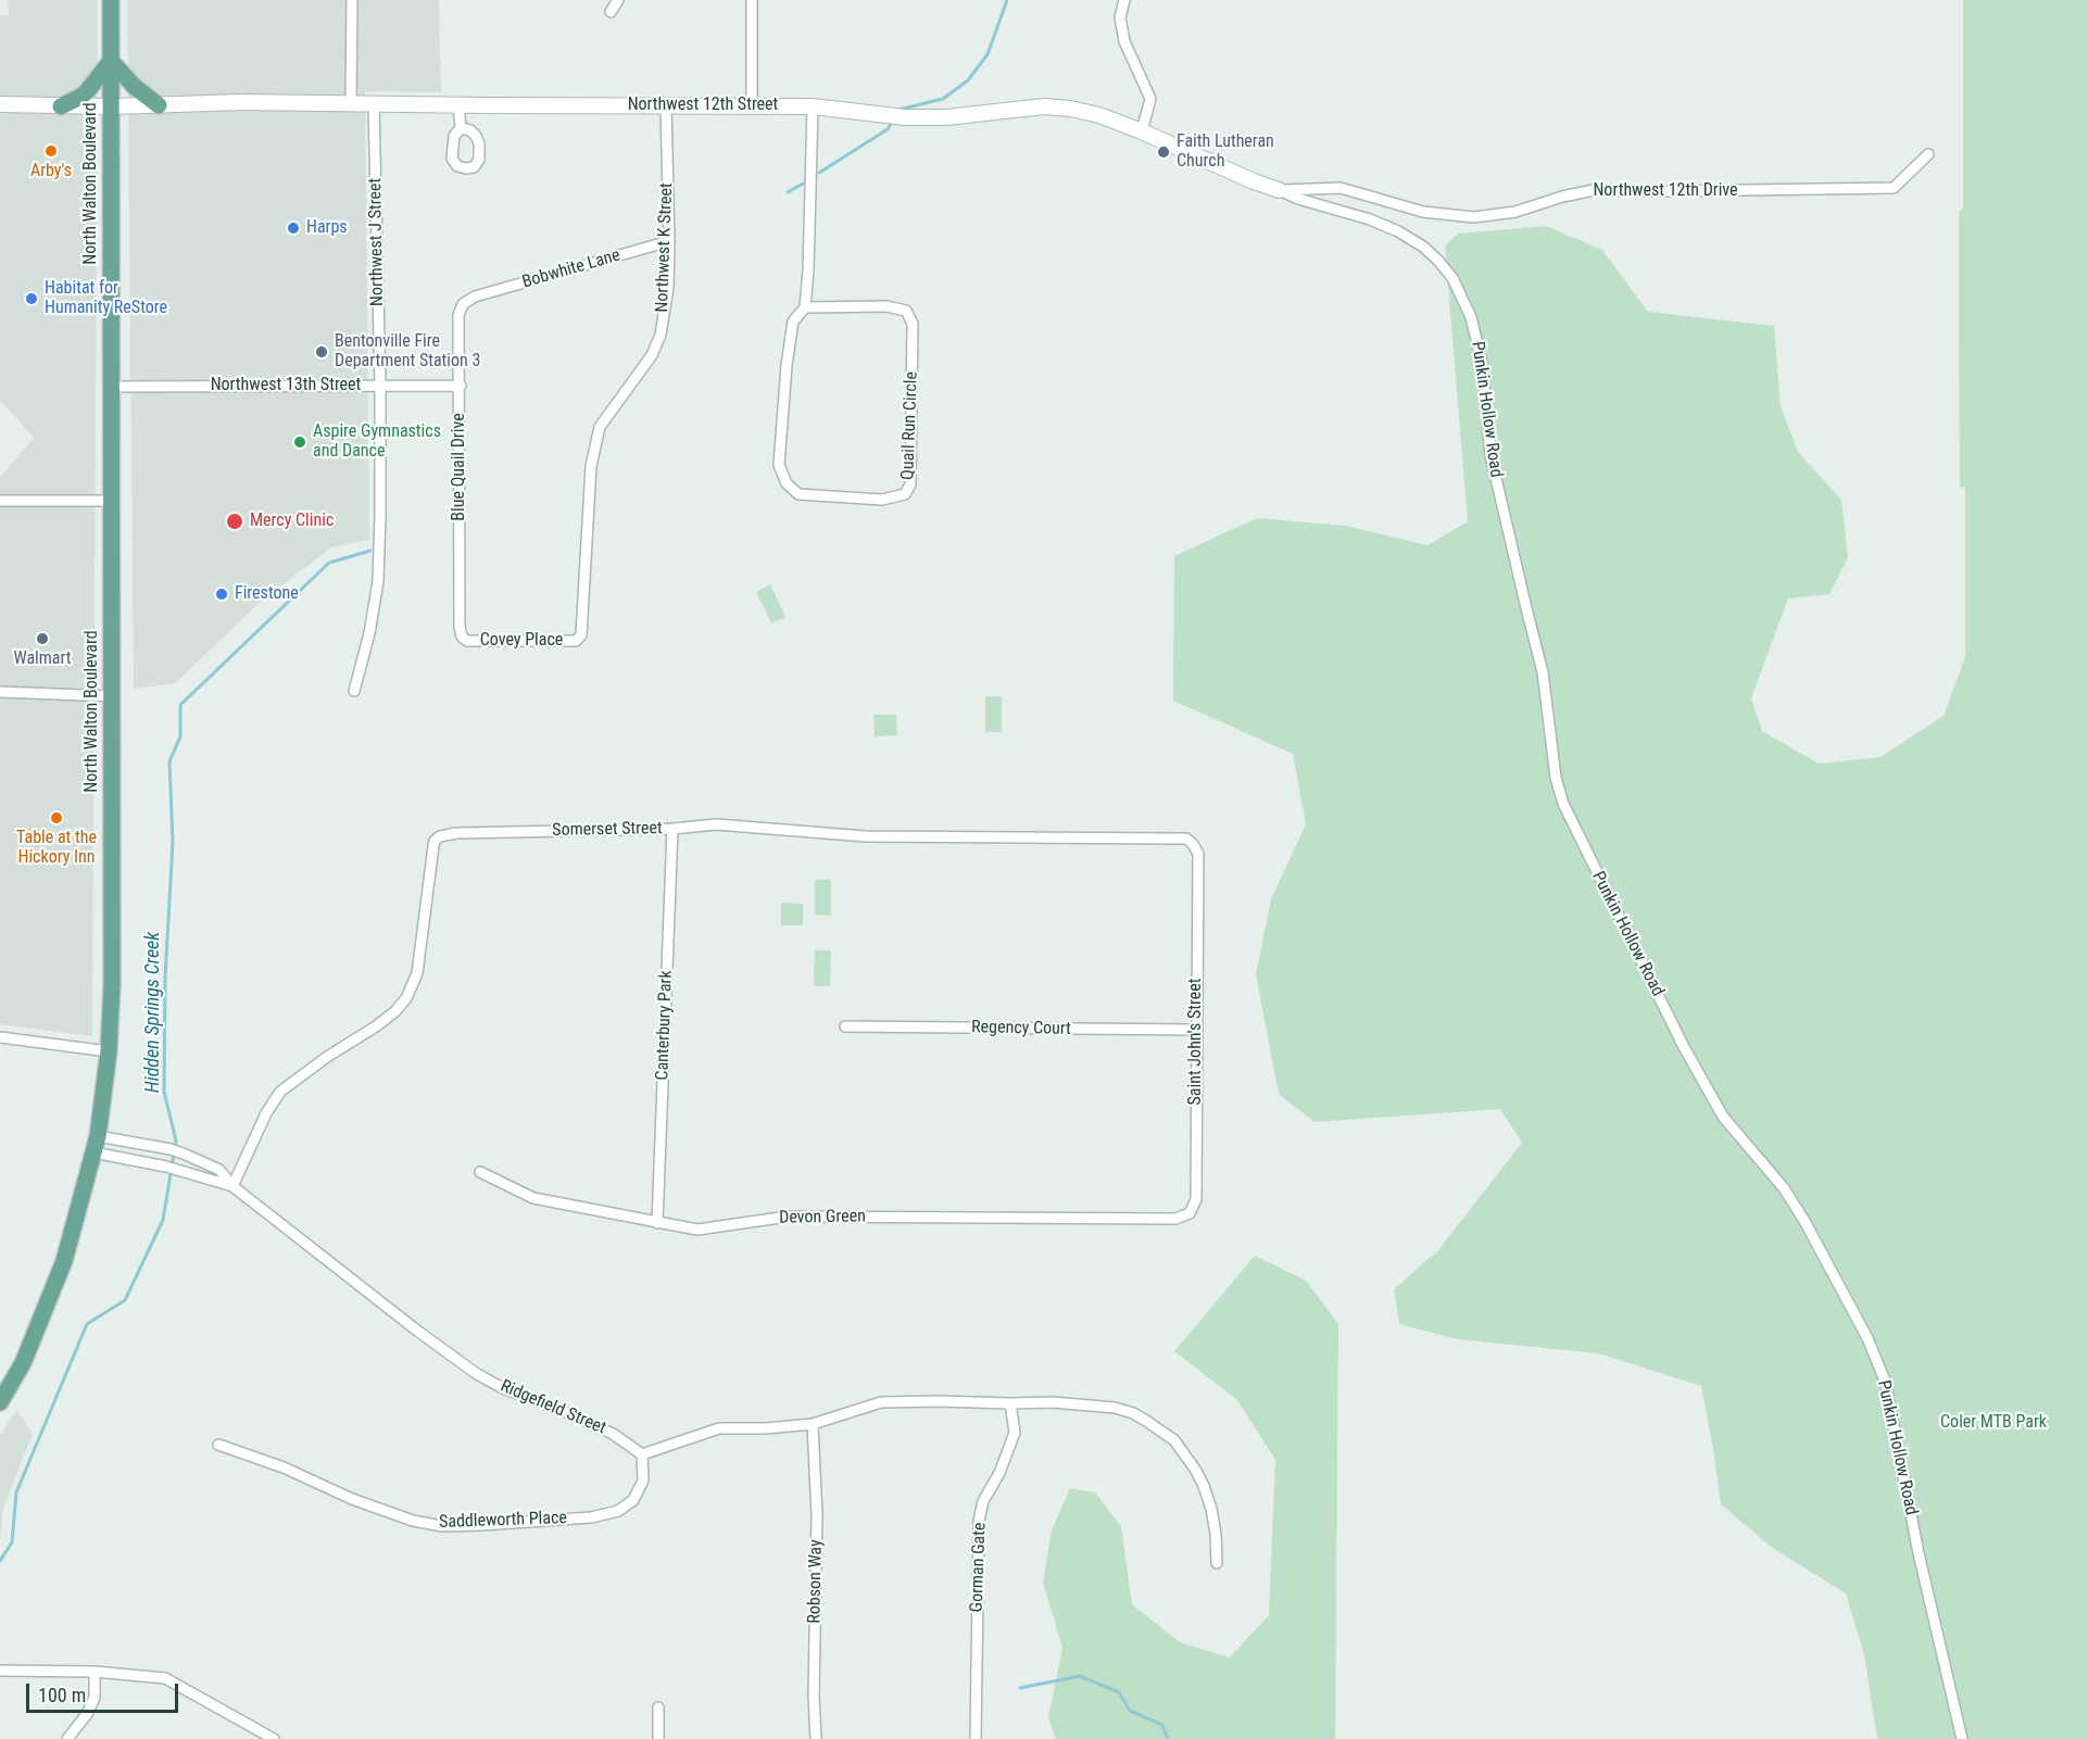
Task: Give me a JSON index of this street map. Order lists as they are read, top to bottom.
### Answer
{
  "streets": {
    "main road": ["North Walton Boulevard"],
    "street": [
      "Northwest 12th Street",
      "Northwest 12th Drive",
      "Northwest J Street",
      "Northwest K Street",
      "Bobwhite Lane",
      "Northwest 13th Street",
      "Punkin Hollow Road",
      "Quail Run Circle",
      "Blue Quail Drive",
      "Covey Place",
      "Somerset Street",
      "Canterbury Park",
      "Regency Court",
      "Saint John's Street",
      "Devon Green",
      "Ridgefield Street",
      "Saddleworth Place",
      "Gorman Gate",
      "Robson Way"
    ]
  },
  "crossings": [
    ["Northwest 12th Street", "North Walton Boulevard"],
    ["Northwest 12th Street", "Northwest 12th Drive"],
    ["Northwest 12th Street", "Northwest J Street"],
    ["Northwest 12th Street", "Northwest K Street"],
    ["Northwest 12th Street", "Punkin Hollow Road"],
    ["Northwest 12th Street", "Quail Run Circle"],
    ["North Walton Boulevard", "Northwest 13th Street"],
    ["North Walton Boulevard", "Ridgefield Street"],
    ["Northwest 12th Drive", "Punkin Hollow Road"],
    ["Northwest J Street", "Northwest 13th Street"],
    ["Northwest K Street", "Bobwhite Lane"],
    ["Northwest K Street", "Covey Place"],
    ["Bobwhite Lane", "Blue Quail Drive"],
    ["Northwest 13th Street", "Blue Quail Drive"],
    ["Blue Quail Drive", "Covey Place"],
    ["Somerset Street", "Canterbury Park"],
    ["Somerset Street", "Saint John's Street"],
    ["Somerset Street", "Ridgefield Street"],
    ["Canterbury Park", "Devon Green"],
    ["Regency Court", "Saint John's Street"],
    ["Saint John's Street", "Devon Green"],
    ["Ridgefield Street", "Saddleworth Place"]
  ],
  "water": ["Hidden Springs Creek"],
  "parks": ["Coler MTB Park"],
  "places": [
    "Arby's",
    "Faith Lutheran Church",
    "Harps",
    "Habitat for Humanity ReStore",
    "Bentonville Fire Department Station 3",
    "Aspire Gymnastics and Dance",
    "Mercy Clinic",
    "Firestone",
    "Walmart",
    "Table at the Hickory Inn"
  ],
  "scale_bar": "100 m"
}
